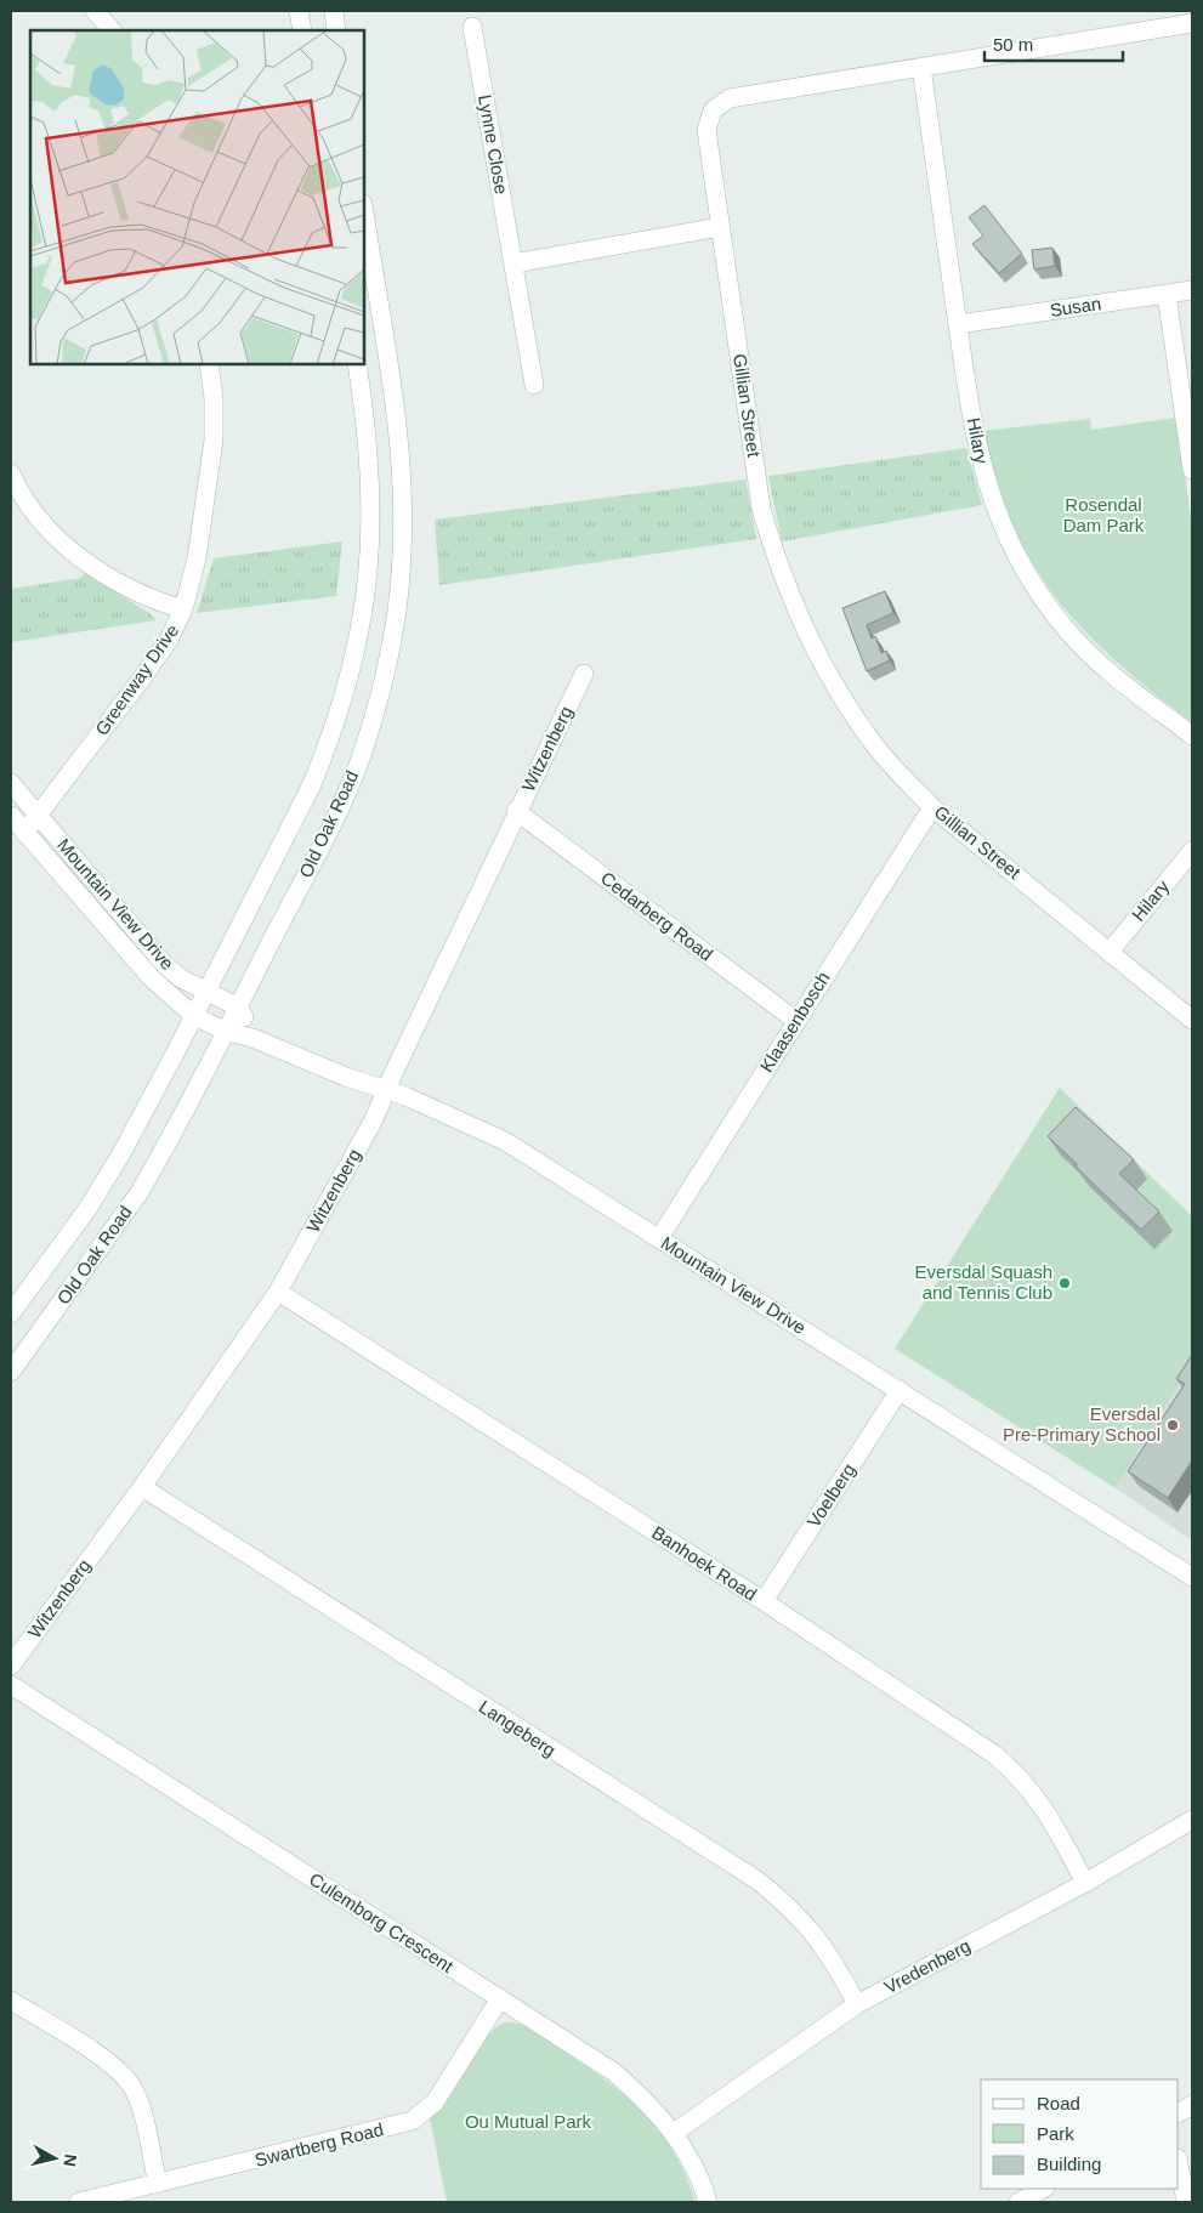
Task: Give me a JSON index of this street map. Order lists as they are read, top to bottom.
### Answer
{
  "streets": {
    "street": [
      "Lynne Close",
      "Susan",
      "Gillian Street",
      "Hilary",
      "Greenway Drive",
      "Witzenberg",
      "Old Oak Road",
      "Mountain View Drive",
      "Cedarberg Road",
      "Klaasenbosch",
      "Voelberg",
      "Banhoek Road",
      "Langeberg",
      "Culemborg Crescent",
      "Vredenberg",
      "Swartberg Road"
    ]
  },
  "crossings": [
    ["Susan", "Hilary"],
    ["Gillian Street", "Hilary"],
    ["Gillian Street", "Klaasenbosch"],
    ["Greenway Drive", "Mountain View Drive"],
    ["Witzenberg", "Mountain View Drive"],
    ["Witzenberg", "Cedarberg Road"],
    ["Witzenberg", "Banhoek Road"],
    ["Witzenberg", "Langeberg"],
    ["Old Oak Road", "Mountain View Drive"],
    ["Mountain View Drive", "Klaasenbosch"],
    ["Mountain View Drive", "Voelberg"],
    ["Cedarberg Road", "Klaasenbosch"],
    ["Voelberg", "Banhoek Road"],
    ["Banhoek Road", "Vredenberg"],
    ["Langeberg", "Vredenberg"],
    ["Culemborg Crescent", "Vredenberg"],
    ["Culemborg Crescent", "Swartberg Road"]
  ],
  "parks": ["Rosendal Dam Park", "Ou Mutual Park"],
  "places": ["Eversdal Squash and Tennis Club", "Eversdal Pre-Primary School"],
  "legend": ["Road", "Park", "Building"],
  "scale_bar": "50 m",
  "north": "right"
}
